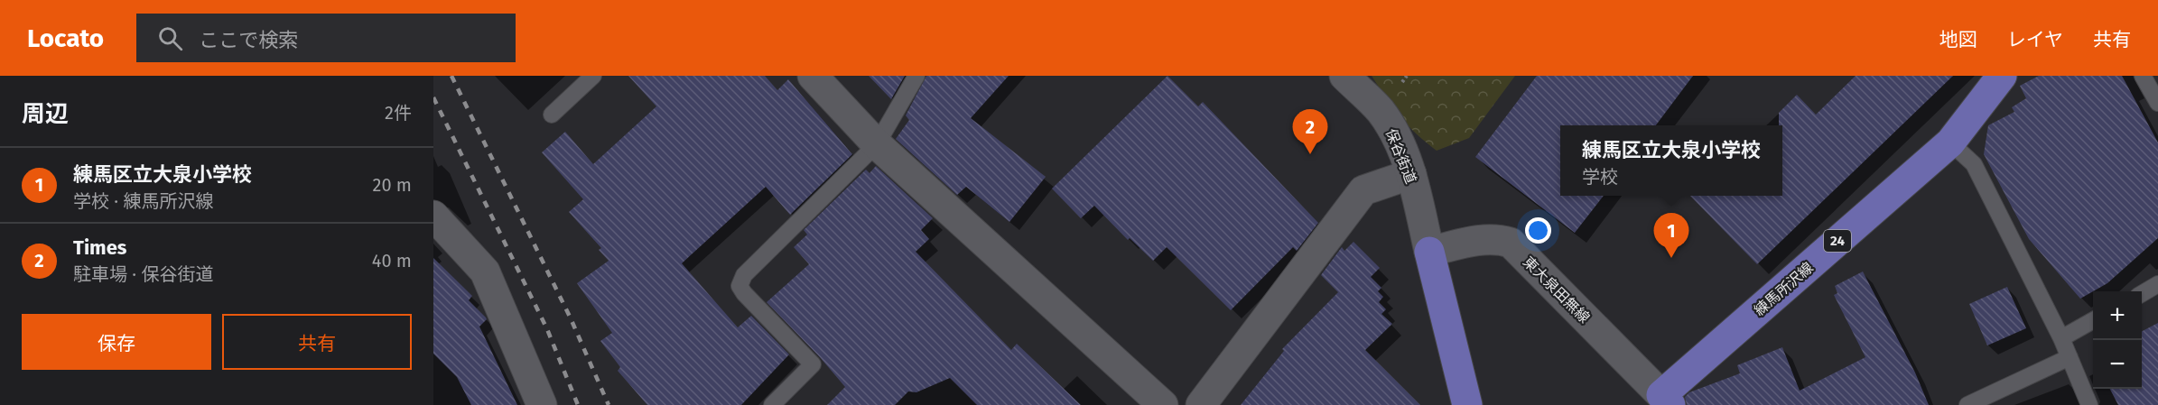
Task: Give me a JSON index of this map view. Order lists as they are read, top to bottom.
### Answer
{
  "streets": {
    "main road": ["24", "練馬所沢線"],
    "street": ["保谷街道", "東大泉田無線"]
  },
  "crossings": [
    ["保谷街道", "東大泉田無線"],
    ["練馬所沢線", "東大泉田無線"]
  ],
  "page": {
    "header": "Locato",
    "search": "ここで検索",
    "nav": ["地図", "レイヤ", "共有"],
    "heading": ["周辺", "2件"],
    "pins": ["2", "1"],
    "popup": ["練馬区立大泉小学校", "学校"],
    "list": [
      {
        "mark": "1",
        "name": "練馬区立大泉小学校",
        "note": "学校 · 練馬所沢線",
        "value": "20 m"
      },
      {
        "mark": "2",
        "name": "Times",
        "note": "駐車場 · 保谷街道",
        "value": "40 m"
      }
    ],
    "map_buttons": ["+", "−"],
    "buttons": ["保存", "共有"]
  }
}
